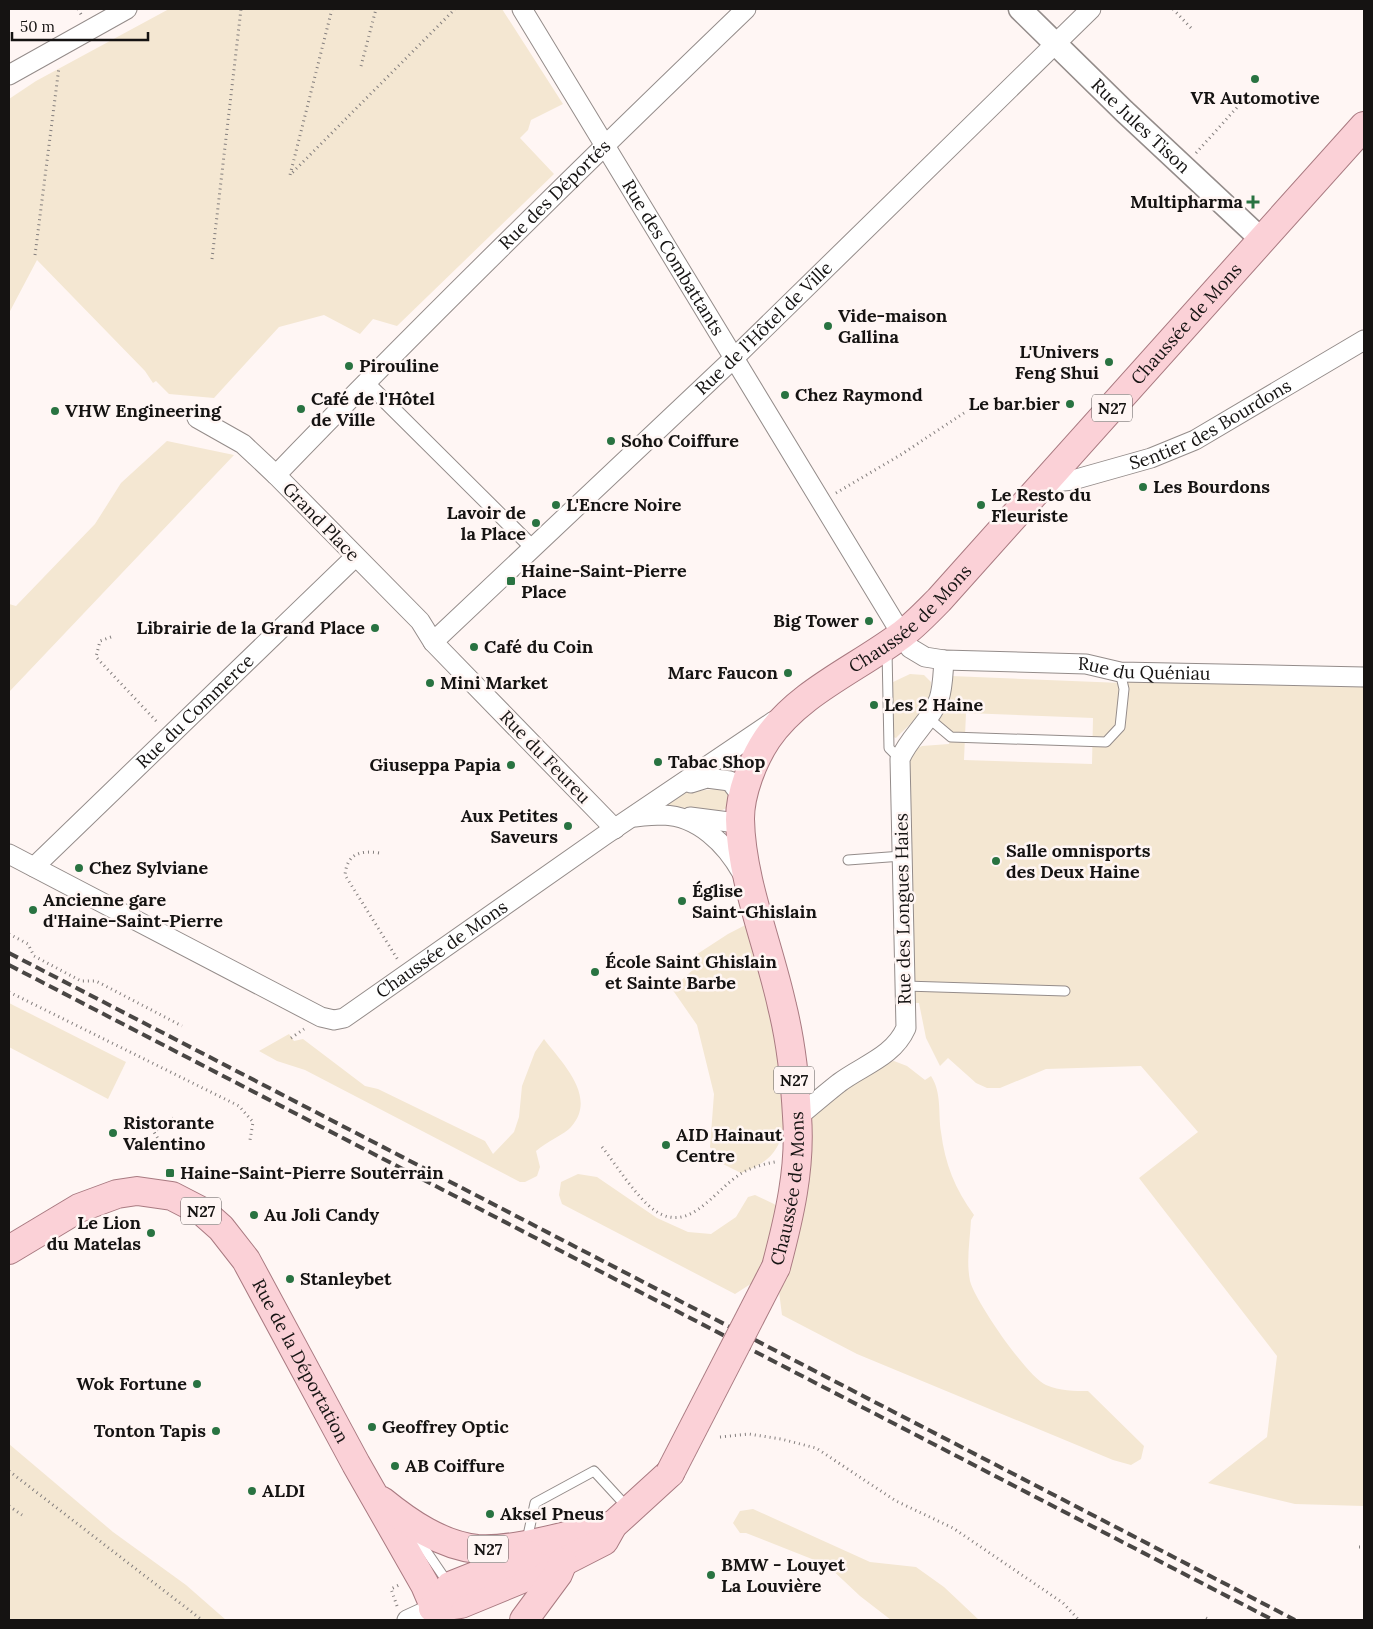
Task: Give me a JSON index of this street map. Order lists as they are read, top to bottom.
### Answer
{
  "streets": {
    "main road": ["Chaussée de Mons", "N27", "Rue de la Déportation"],
    "street": [
      "Rue Jules Tison",
      "Rue des Déportés",
      "Rue des Combattants",
      "Rue de l'Hôtel de Ville",
      "Sentier des Bourdons",
      "Grand Place",
      "Rue du Quéniau",
      "Rue du Commerce",
      "Rue du Feureu",
      "Rue des Longues Haies"
    ]
  },
  "crossings": [
    ["Rue Jules Tison", "Chaussée de Mons"],
    ["Rue Jules Tison", "Rue de l'Hôtel de Ville"],
    ["Rue des Déportés", "Rue des Combattants"],
    ["Rue des Déportés", "Grand Place"],
    ["Rue des Combattants", "Chaussée de Mons"],
    ["Rue des Combattants", "Rue de l'Hôtel de Ville"],
    ["Rue des Combattants", "Rue du Quéniau"],
    ["Chaussée de Mons", "N27"],
    ["Chaussée de Mons", "Sentier des Bourdons"],
    ["Chaussée de Mons", "Rue du Commerce"],
    ["Chaussée de Mons", "Rue du Feureu"],
    ["Chaussée de Mons", "Rue des Longues Haies"],
    ["Chaussée de Mons", "Rue de la Déportation"],
    ["Rue de l'Hôtel de Ville", "Grand Place"],
    ["Rue de l'Hôtel de Ville", "Rue du Feureu"],
    ["N27", "Rue de la Déportation"],
    ["Grand Place", "Rue du Commerce"],
    ["Grand Place", "Rue du Feureu"]
  ],
  "places": {
    "other": [
      "VR Automotive",
      "Vide-maison Gallina",
      "L'Univers Feng Shui",
      "Pirouline",
      "Chez Raymond",
      "Le bar.bier",
      "Café de l'Hôtel de Ville",
      "VHW Engineering",
      "Soho Coiffure",
      "Les Bourdons",
      "L'Encre Noire",
      "Le Resto du Fleuriste",
      "Lavoir de la Place",
      "Big Tower",
      "Librairie de la Grand Place",
      "Café du Coin",
      "Marc Faucon",
      "Mini Market",
      "Les 2 Haine",
      "Tabac Shop",
      "Giuseppa Papia",
      "Aux Petites Saveurs",
      "Salle omnisports des Deux Haine",
      "Chez Sylviane",
      "Église Saint-Ghislain",
      "Ancienne gare d'Haine-Saint-Pierre",
      "École Saint Ghislain et Sainte Barbe",
      "Ristorante Valentino",
      "AID Hainaut Centre",
      "Au Joli Candy",
      "Le Lion du Matelas",
      "Stanleybet",
      "Wok Fortune",
      "Geoffrey Optic",
      "Tonton Tapis",
      "AB Coiffure",
      "ALDI",
      "Aksel Pneus",
      "BMW - Louyet La Louvière"
    ],
    "health": ["Multipharma"],
    "transit": ["Haine-Saint-Pierre Place", "Haine-Saint-Pierre Souterrain"]
  },
  "scale_bar": "50 m"
}
